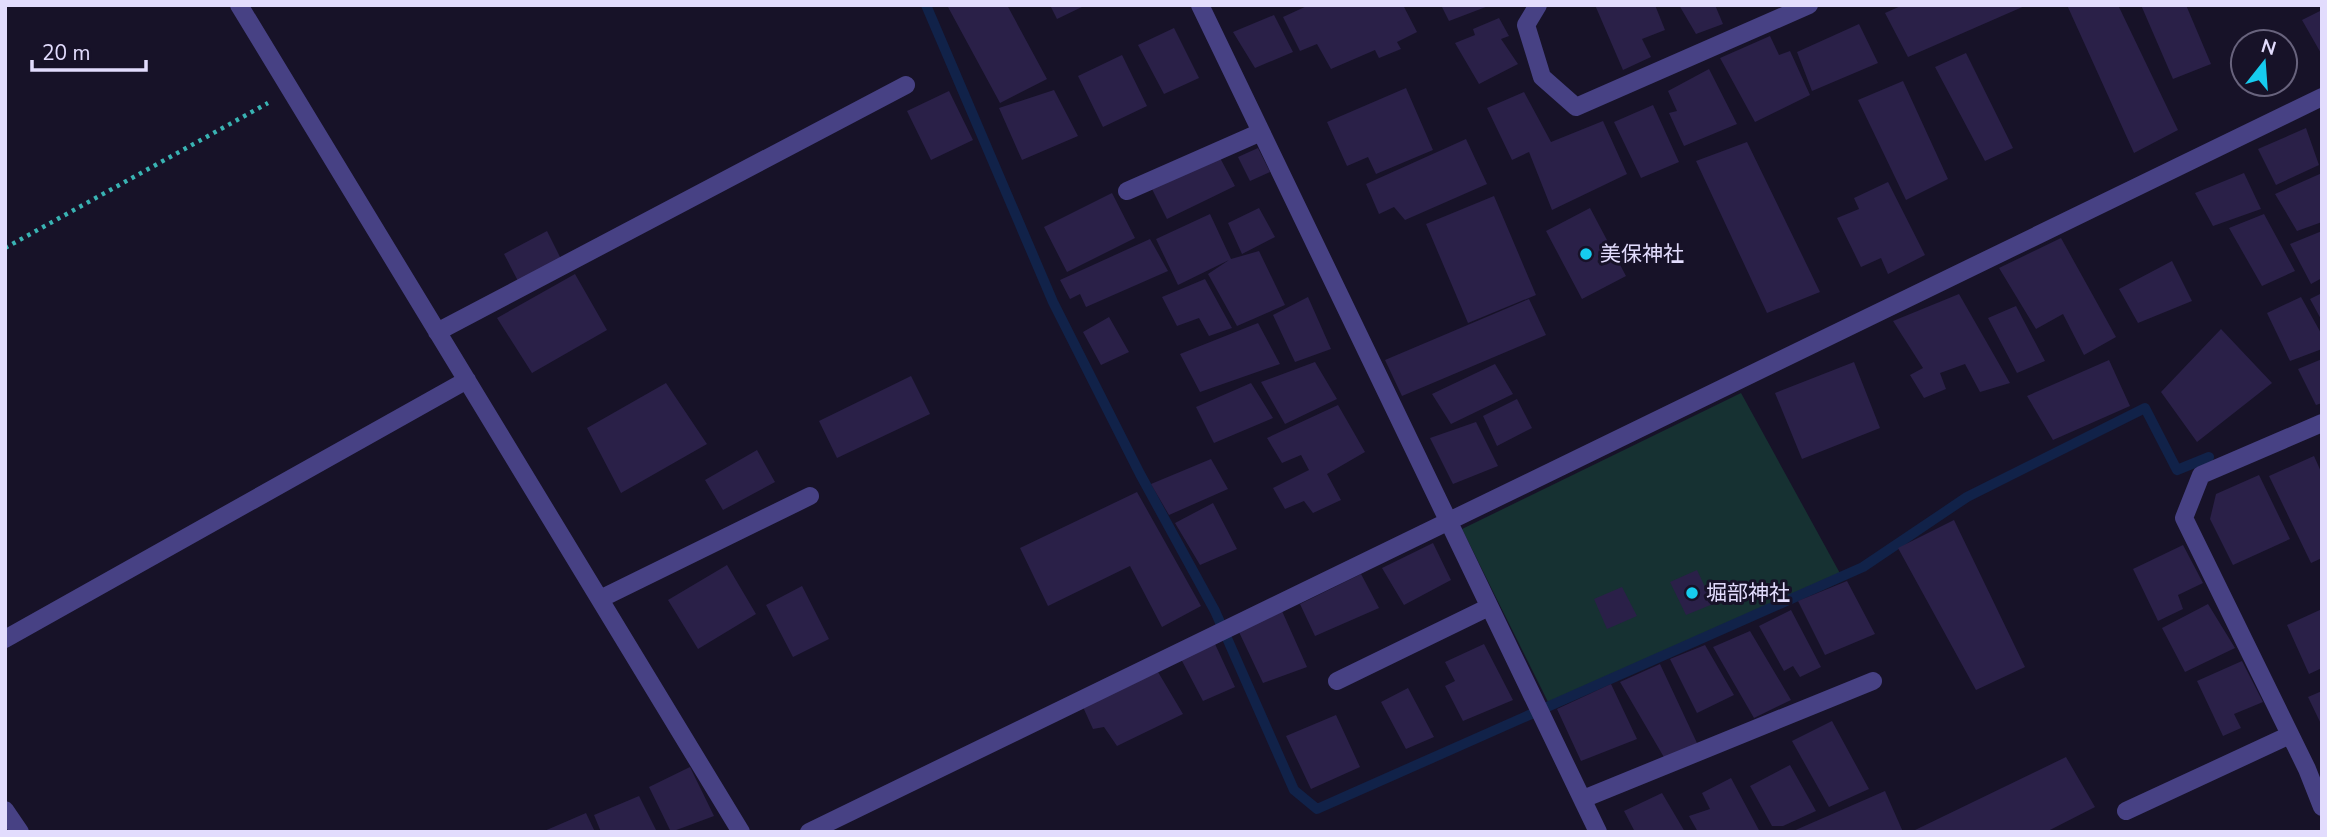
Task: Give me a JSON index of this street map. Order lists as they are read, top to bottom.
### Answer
{
  "places": ["美保神社", "堀部神社"],
  "scale_bar": "20 m",
  "north": "top"
}
